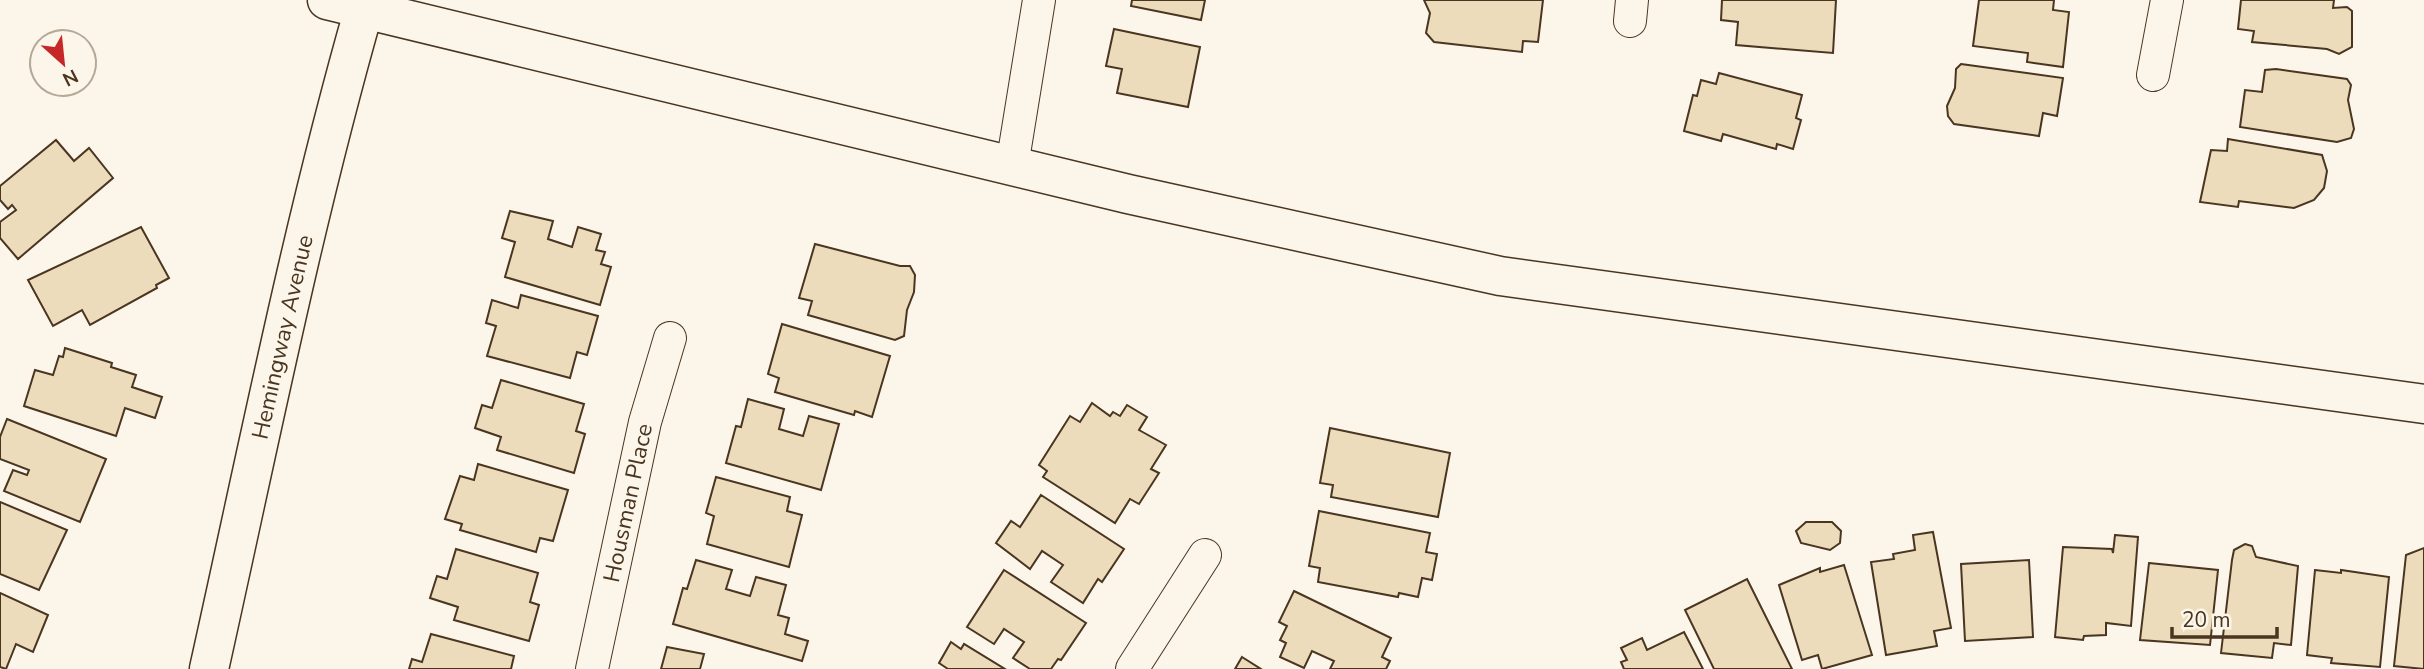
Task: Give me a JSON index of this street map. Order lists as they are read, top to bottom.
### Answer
{
  "streets": {
    "main road": ["Hemingway Avenue"],
    "street": ["Housman Place"]
  },
  "scale_bar": "20 m",
  "north": "bottom right"
}
